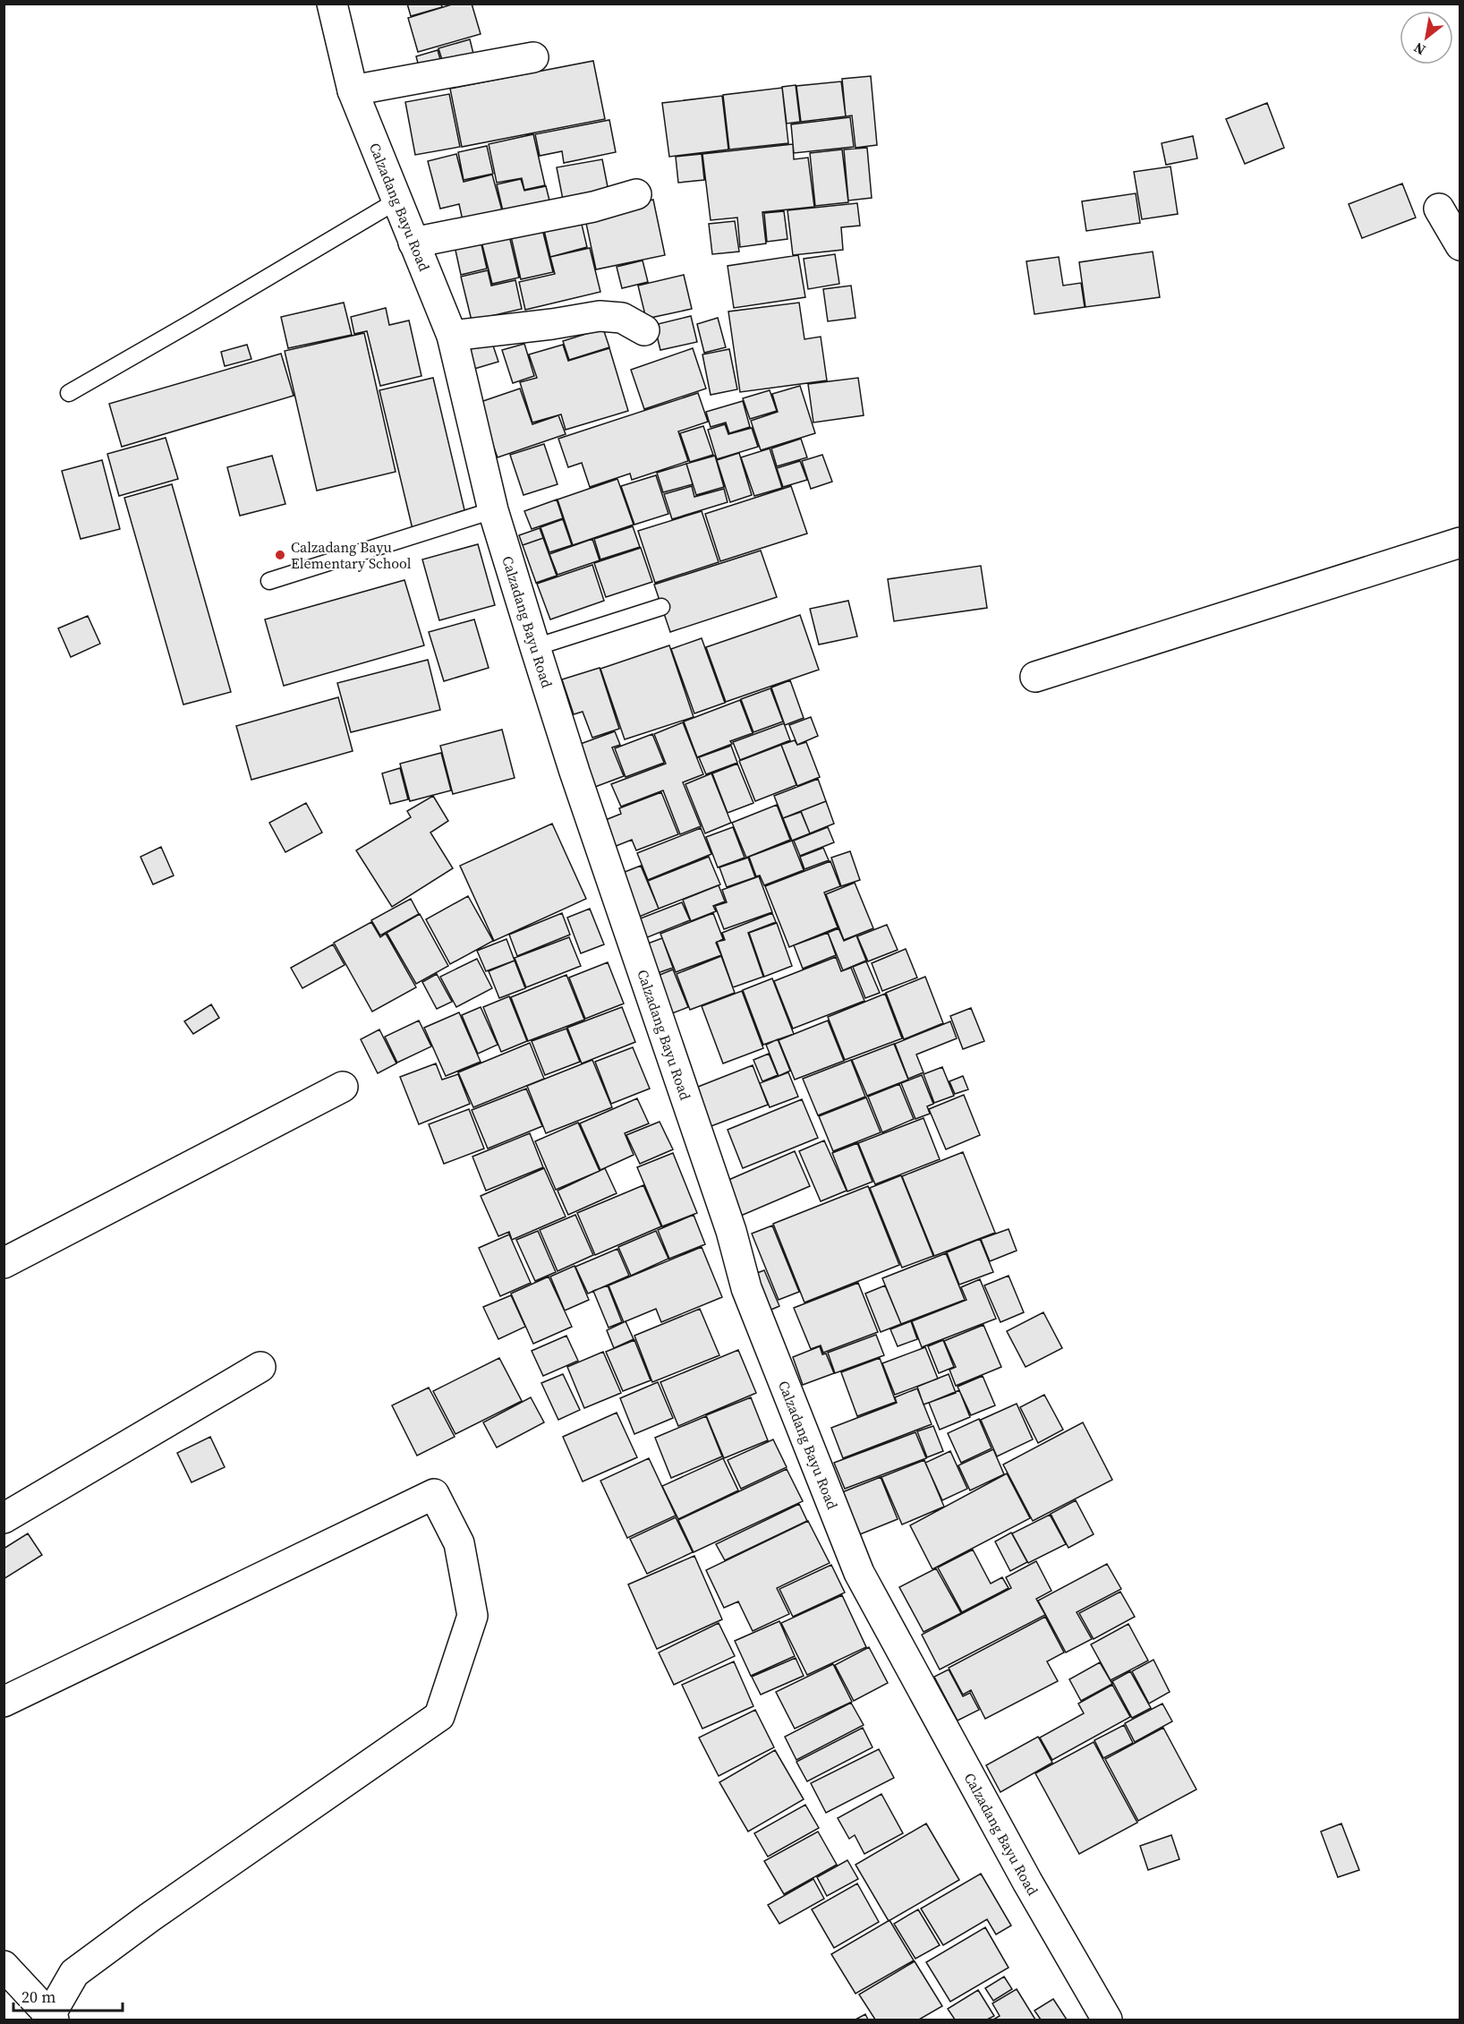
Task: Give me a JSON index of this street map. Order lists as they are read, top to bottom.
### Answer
{
  "streets": {
    "street": ["Calzadang Bayu Road"]
  },
  "places": ["Calzadang Bayu Elementary School"],
  "scale_bar": "20 m",
  "north": "bottom left"
}
